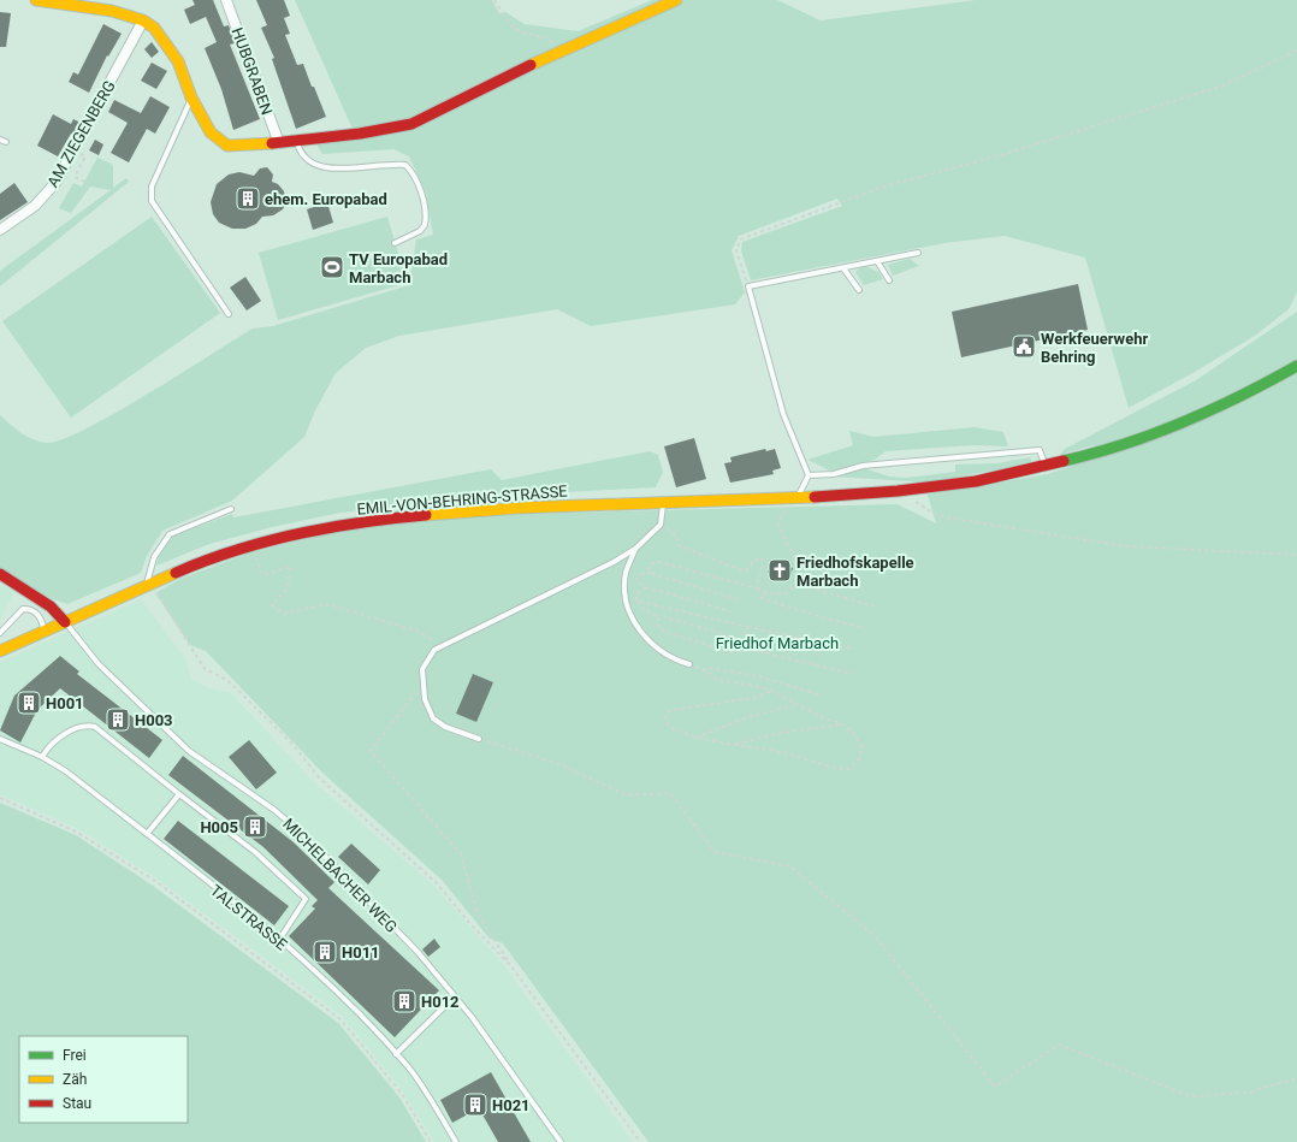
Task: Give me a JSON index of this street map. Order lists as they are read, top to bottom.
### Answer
{
  "streets": {
    "main road": ["EMIL-VON-BEHRING-STRASSE"],
    "street": ["HUBGRABEN", "AM ZIEGENBERG"],
    "lane": ["MICHELBACHER WEG", "TALSTRASSE"]
  },
  "crossings": [
    ["EMIL-VON-BEHRING-STRASSE", "MICHELBACHER WEG"]
  ],
  "parks": ["Friedhof Marbach"],
  "places": {
    "building": [
      "ehem. Europabad",
      "H001",
      "H003",
      "H005",
      "H011",
      "H012",
      "H021"
    ],
    "sports": ["TV Europabad Marbach"],
    "public building": ["Werkfeuerwehr Behring"],
    "church": ["Friedhofskapelle Marbach"]
  },
  "legend": ["Frei", "Zäh", "Stau"]
}
